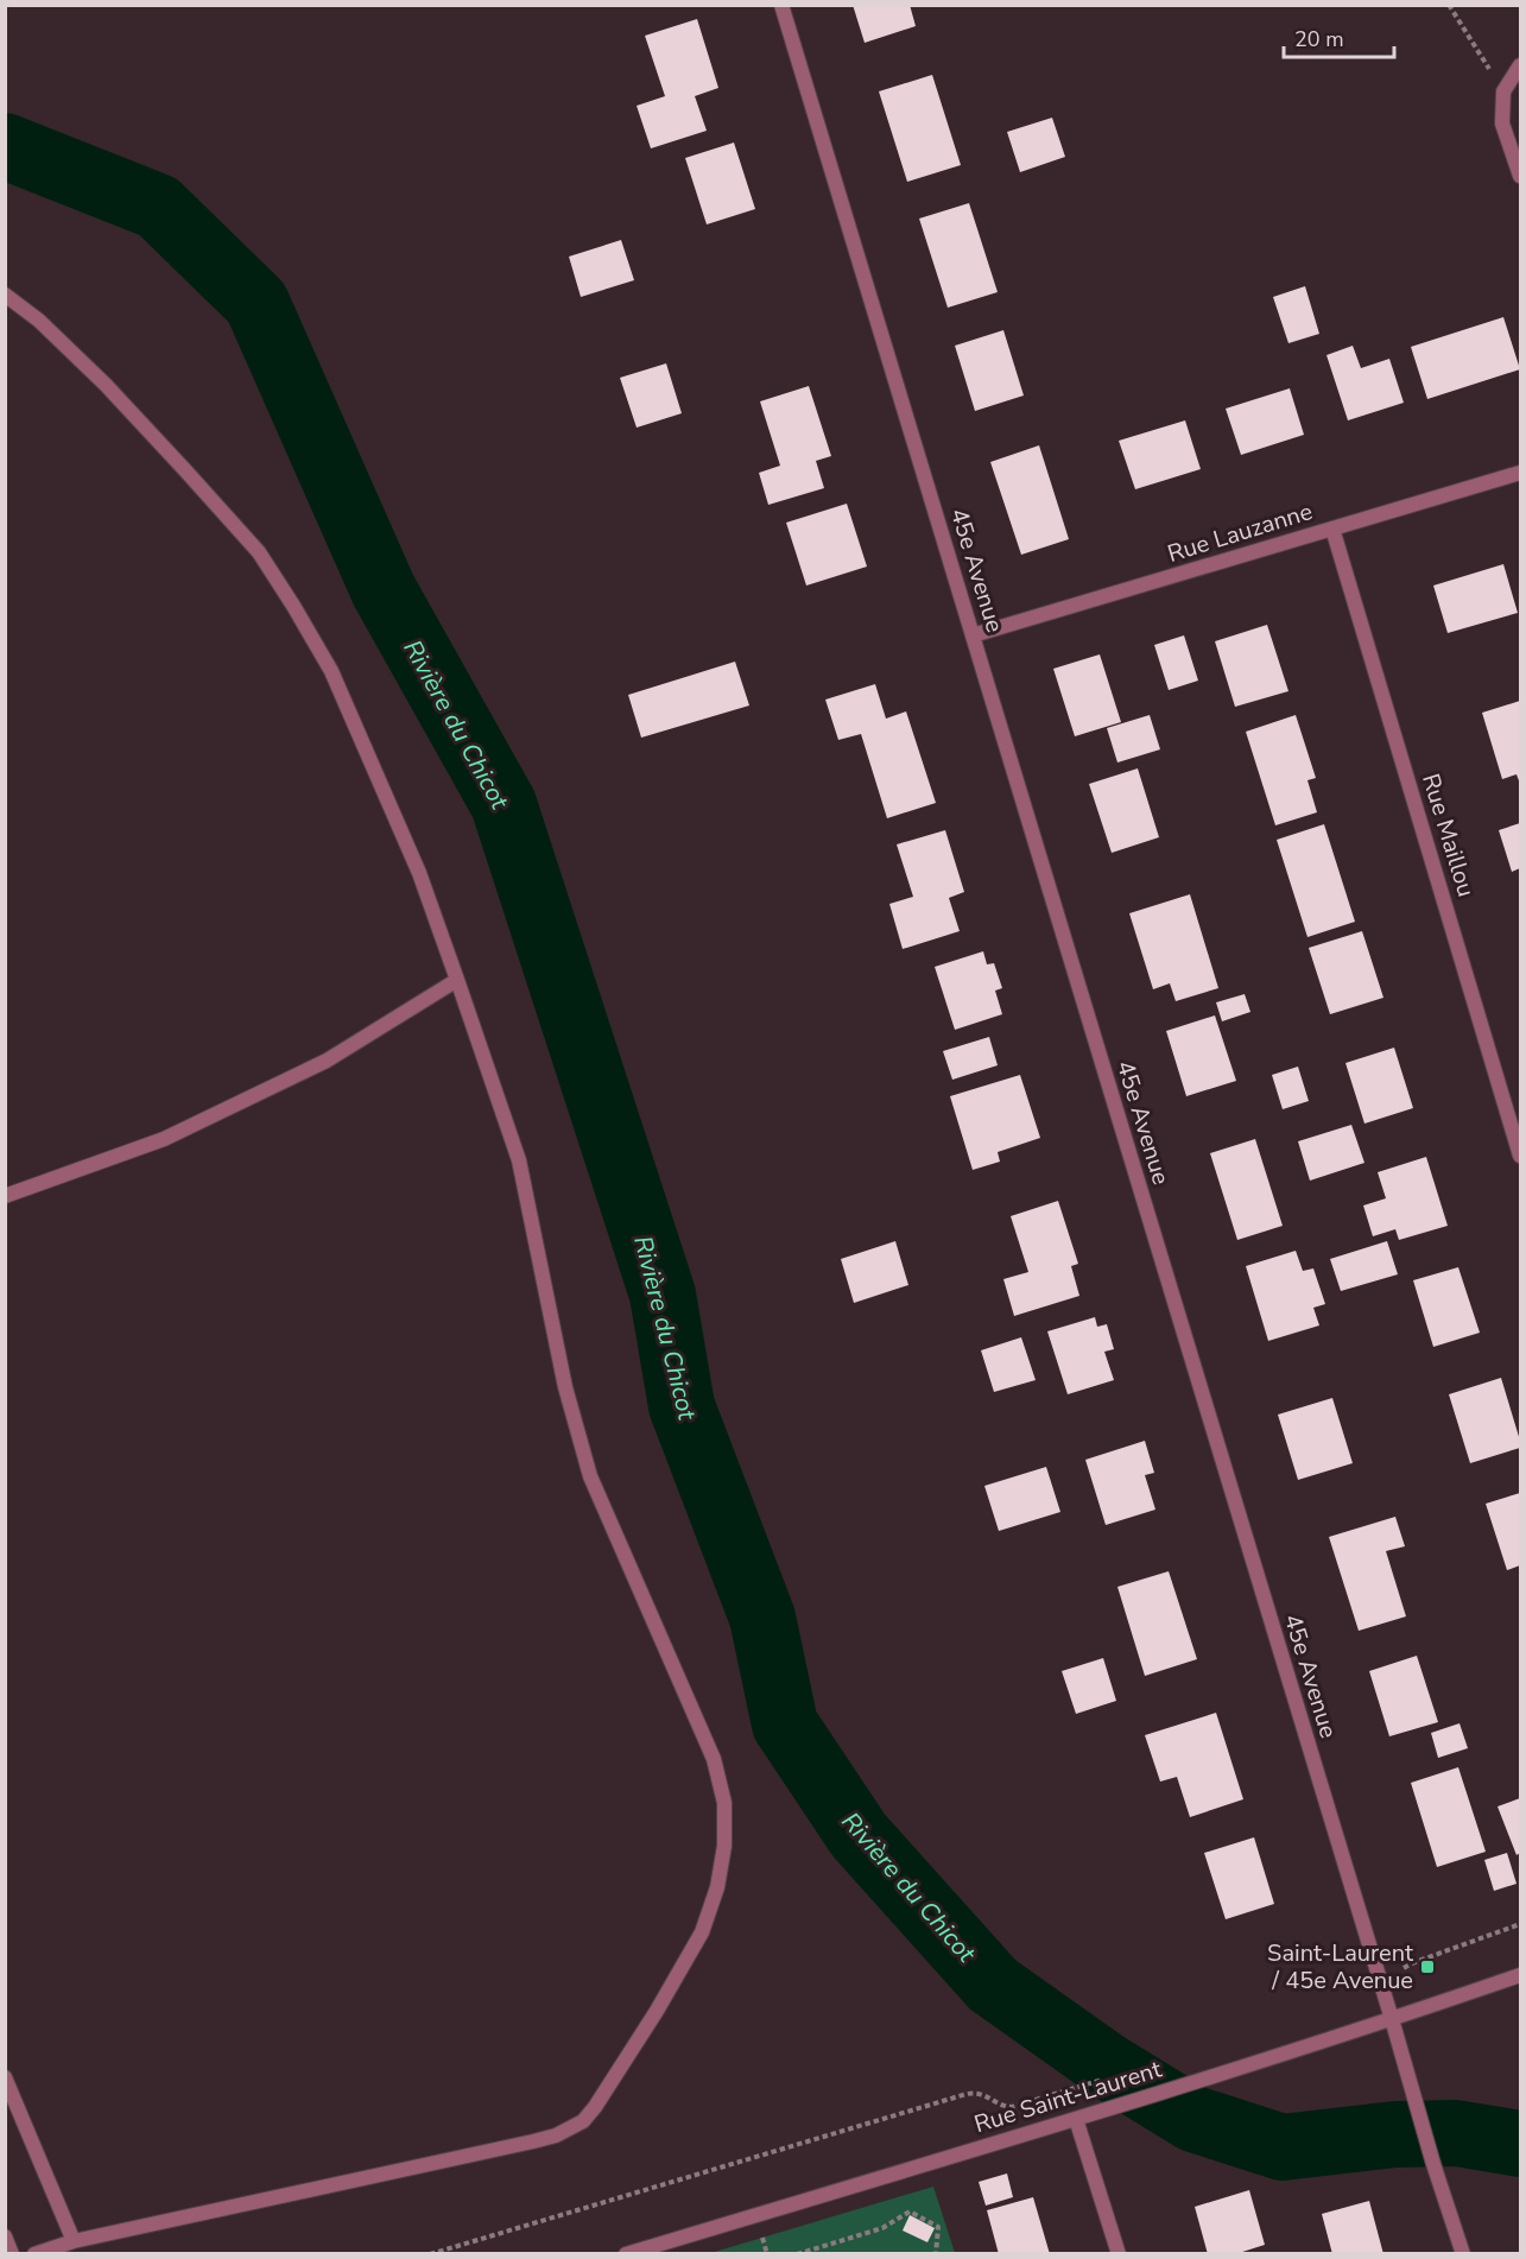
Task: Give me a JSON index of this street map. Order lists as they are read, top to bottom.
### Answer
{
  "streets": {
    "street": [
      "Rue Lauzanne",
      "45e Avenue",
      "Rue Maillou",
      "Rue Saint-Laurent"
    ]
  },
  "crossings": [
    ["Rue Lauzanne", "45e Avenue"],
    ["Rue Lauzanne", "Rue Maillou"],
    ["45e Avenue", "Rue Saint-Laurent"]
  ],
  "water": ["Rivière du Chicot"],
  "places": {
    "transit": ["Saint-Laurent / 45e Avenue"]
  },
  "scale_bar": "20 m"
}
